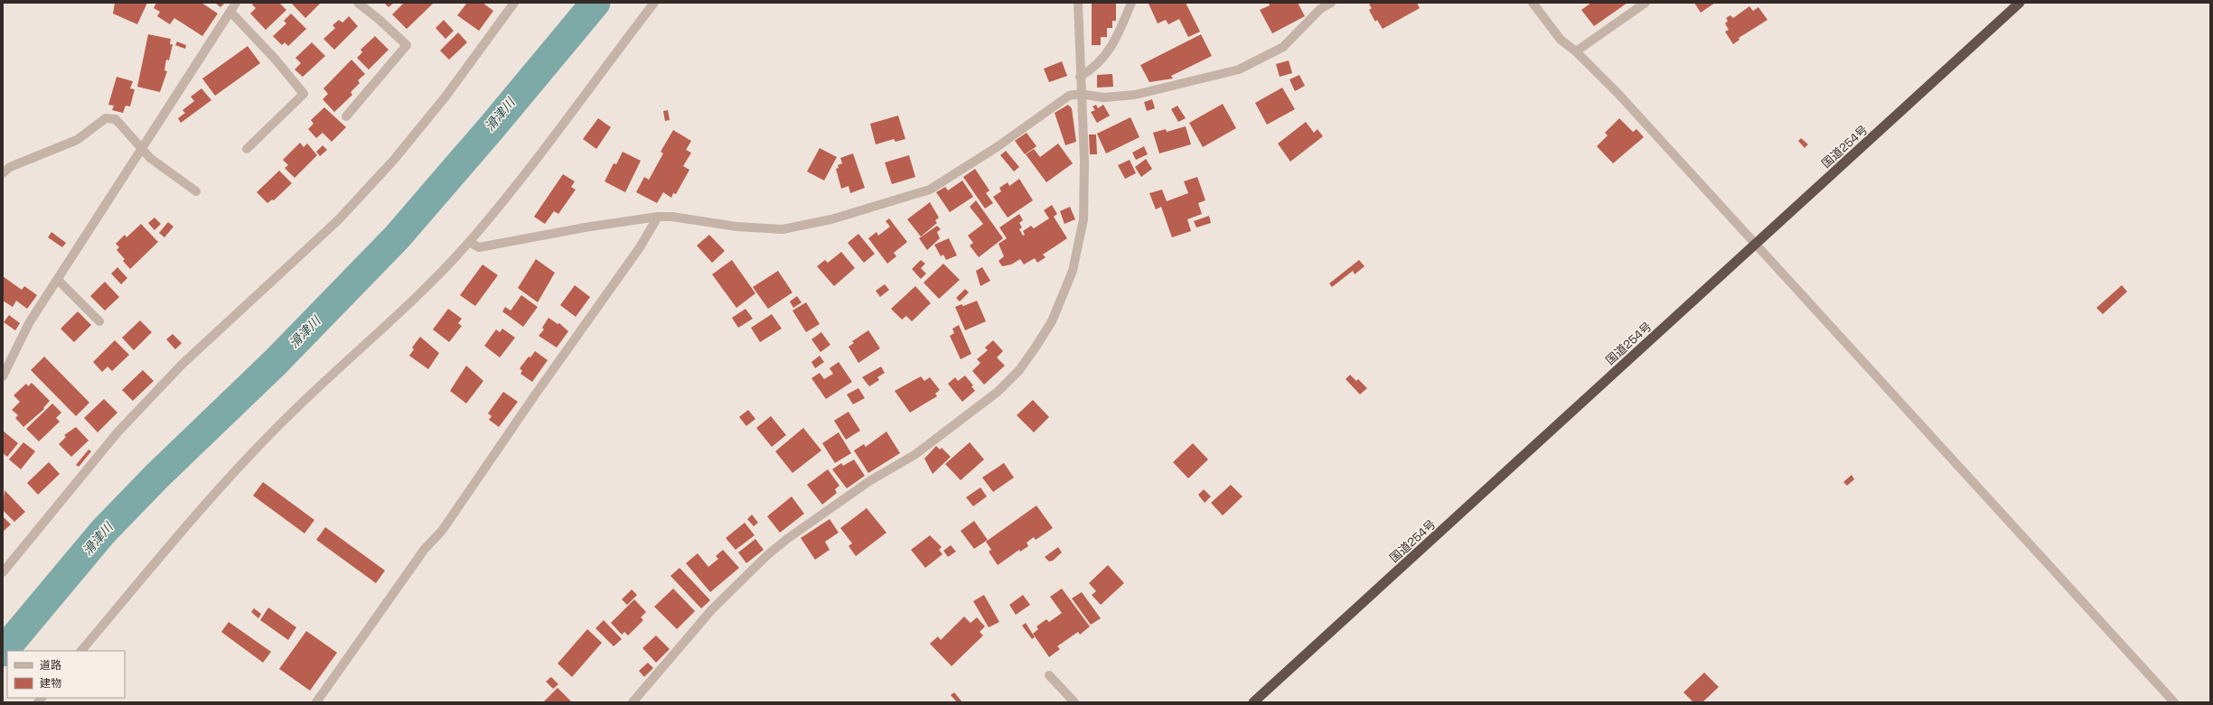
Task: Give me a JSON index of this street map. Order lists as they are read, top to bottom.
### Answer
{
  "streets": {
    "highway": ["国道254号"]
  },
  "water": ["滑津川"],
  "legend": ["道路", "建物"]
}
